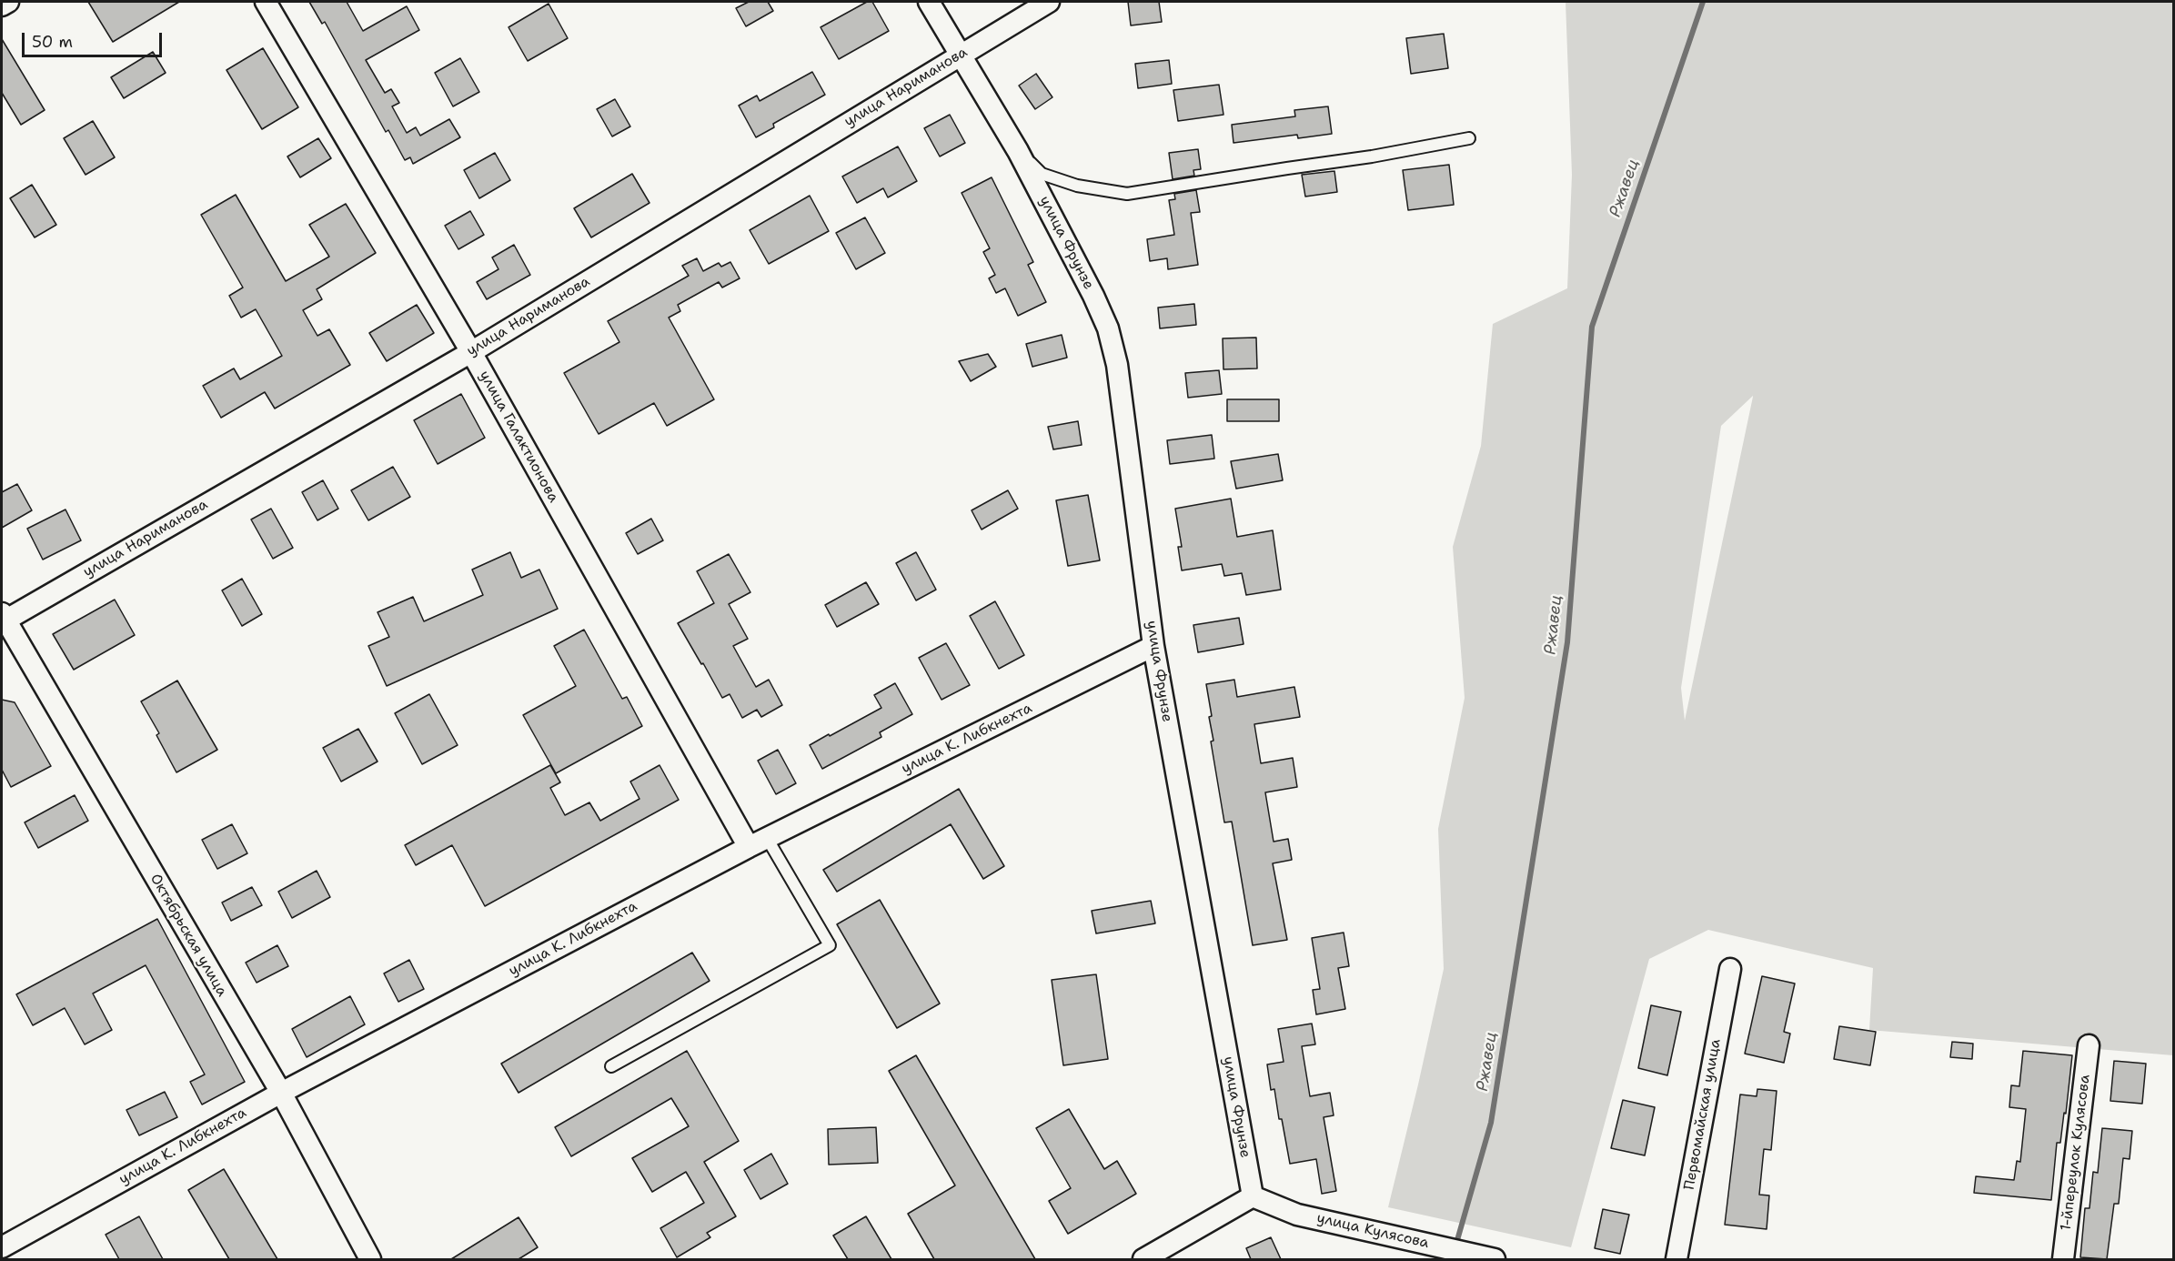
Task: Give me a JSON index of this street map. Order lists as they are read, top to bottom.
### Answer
{
  "streets": {
    "street": [
      "улица Нариманова",
      "улица Фрунзе",
      "улица Галактионова",
      "улица К. Либкнехта",
      "Октябрьская улица",
      "Первомайская улица",
      "1-йпереулок Кулясова",
      "улица Кулясова"
    ]
  },
  "crossings": [
    ["улица Нариманова", "улица Фрунзе"],
    ["улица Нариманова", "улица Галактионова"],
    ["улица Нариманова", "Октябрьская улица"],
    ["улица Фрунзе", "улица К. Либкнехта"],
    ["улица Фрунзе", "улица Кулясова"],
    ["улица Галактионова", "улица К. Либкнехта"],
    ["улица К. Либкнехта", "Октябрьская улица"]
  ],
  "water": ["Ржавец"],
  "scale_bar": "50 m"
}
